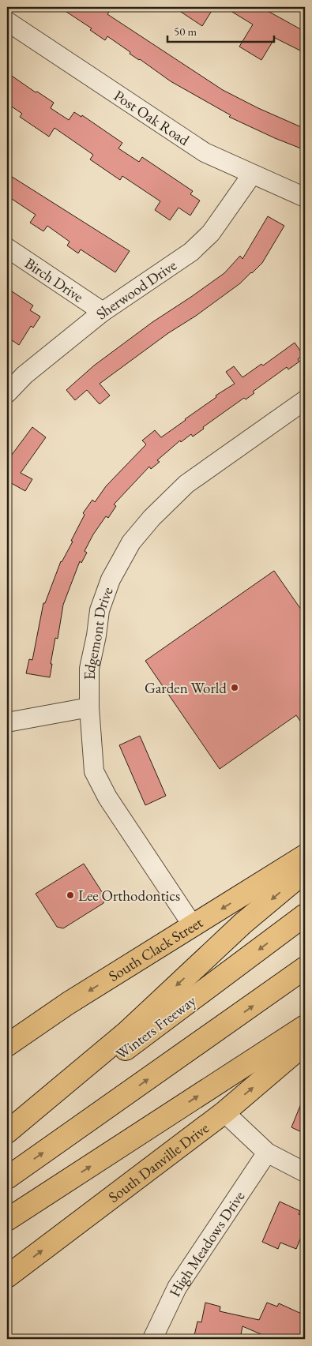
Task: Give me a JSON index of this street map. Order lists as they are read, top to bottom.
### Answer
{
  "streets": {
    "main road": ["South Clack Street", "Winters Freeway", "South Danville Drive"],
    "street": [
      "Post Oak Road",
      "Birch Drive",
      "Sherwood Drive",
      "Edgemont Drive",
      "High Meadows Drive"
    ]
  },
  "crossings": [
    ["Post Oak Road", "Sherwood Drive"],
    ["Birch Drive", "Sherwood Drive"],
    ["Edgemont Drive", "South Clack Street"]
  ],
  "places": ["Garden World", "Lee Orthodontics"],
  "scale_bar": "50 m"
}
